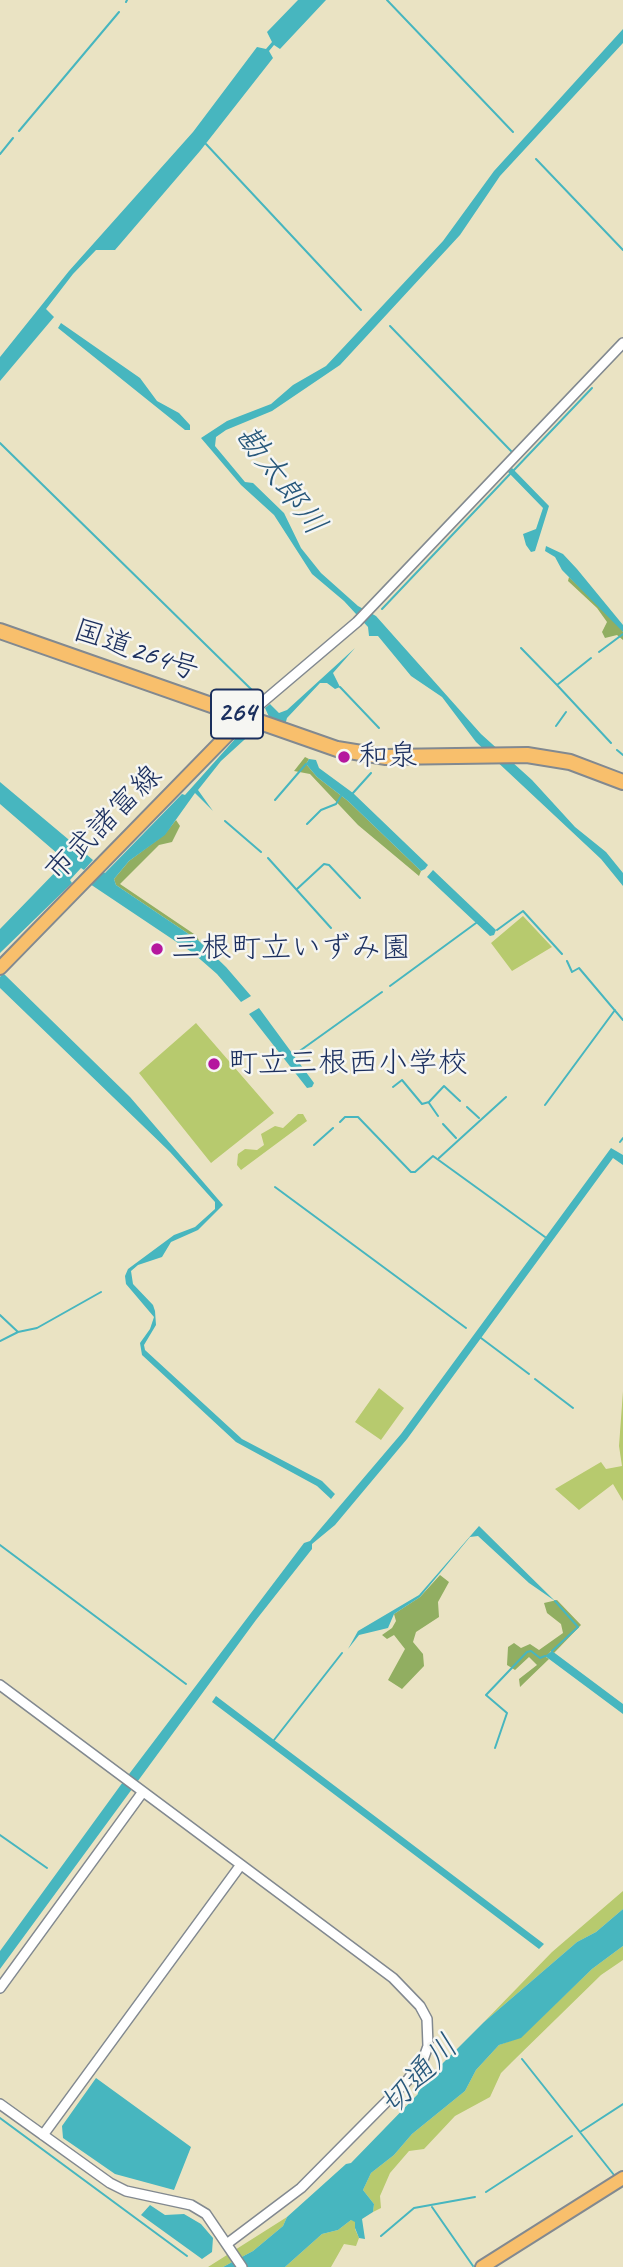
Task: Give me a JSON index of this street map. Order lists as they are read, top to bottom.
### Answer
{
  "streets": {
    "highway": ["国道264号", "264"],
    "main road": ["市武諸富線"]
  },
  "crossings": [
    ["国道264号", "市武諸富線"]
  ],
  "water": ["勘太郎川", "切通川"],
  "places": ["和泉", "三根町立いずみ園", "町立三根西小学校"]
}
